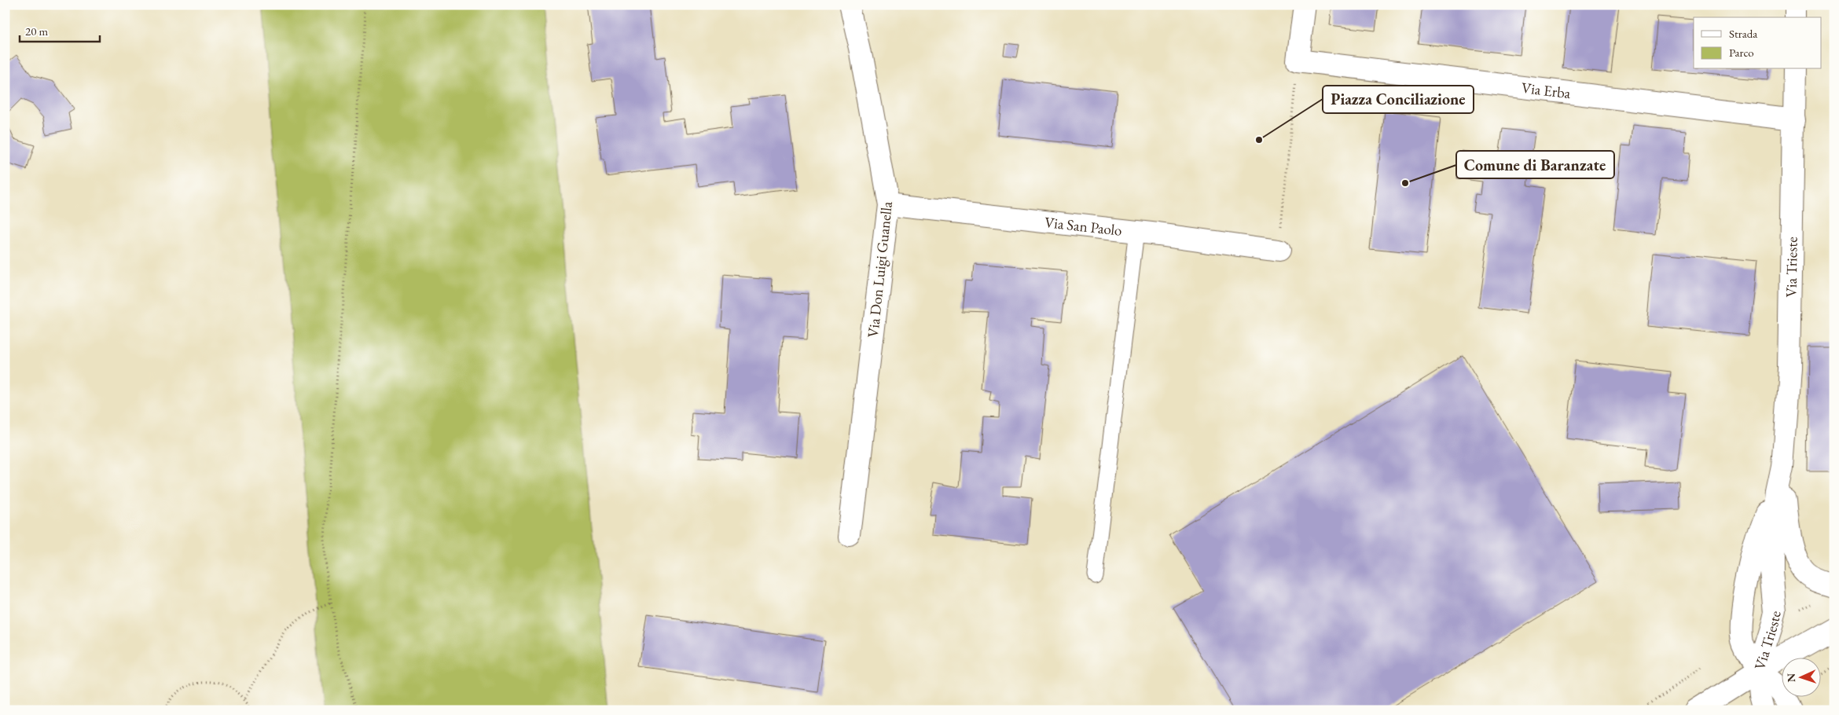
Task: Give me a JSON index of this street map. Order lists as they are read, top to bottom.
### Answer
{
  "streets": {
    "street": [
      "Via Erba",
      "Via San Paolo",
      "Via Trieste",
      "Via Don Luigi Guanella"
    ]
  },
  "crossings": [
    ["Via Erba", "Via Trieste"],
    ["Via San Paolo", "Via Don Luigi Guanella"]
  ],
  "places": ["Piazza Conciliazione", "Comune di Baranzate"],
  "legend": ["Strada", "Parco"],
  "scale_bar": "20 m",
  "north": "left"
}
